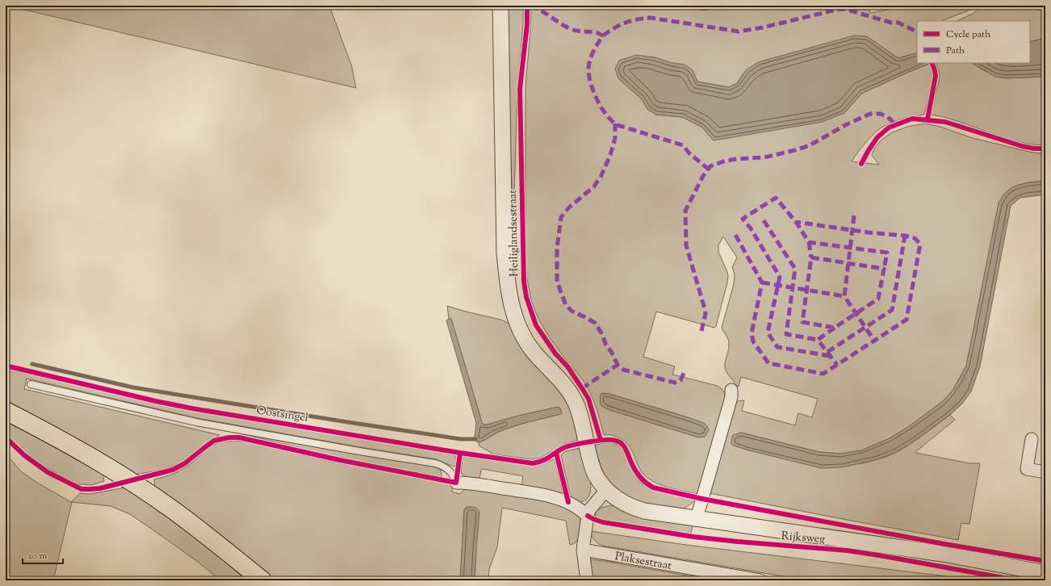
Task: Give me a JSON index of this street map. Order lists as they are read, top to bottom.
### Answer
{
  "streets": {
    "street": ["Heiliglandsestraat", "Rijksweg", "Plaksestraat"],
    "cycle path": ["Oostsingel"]
  },
  "crossings": [
    ["Heiliglandsestraat", "Rijksweg"]
  ],
  "legend": ["Cycle path", "Path"],
  "scale_bar": "20 m"
}
